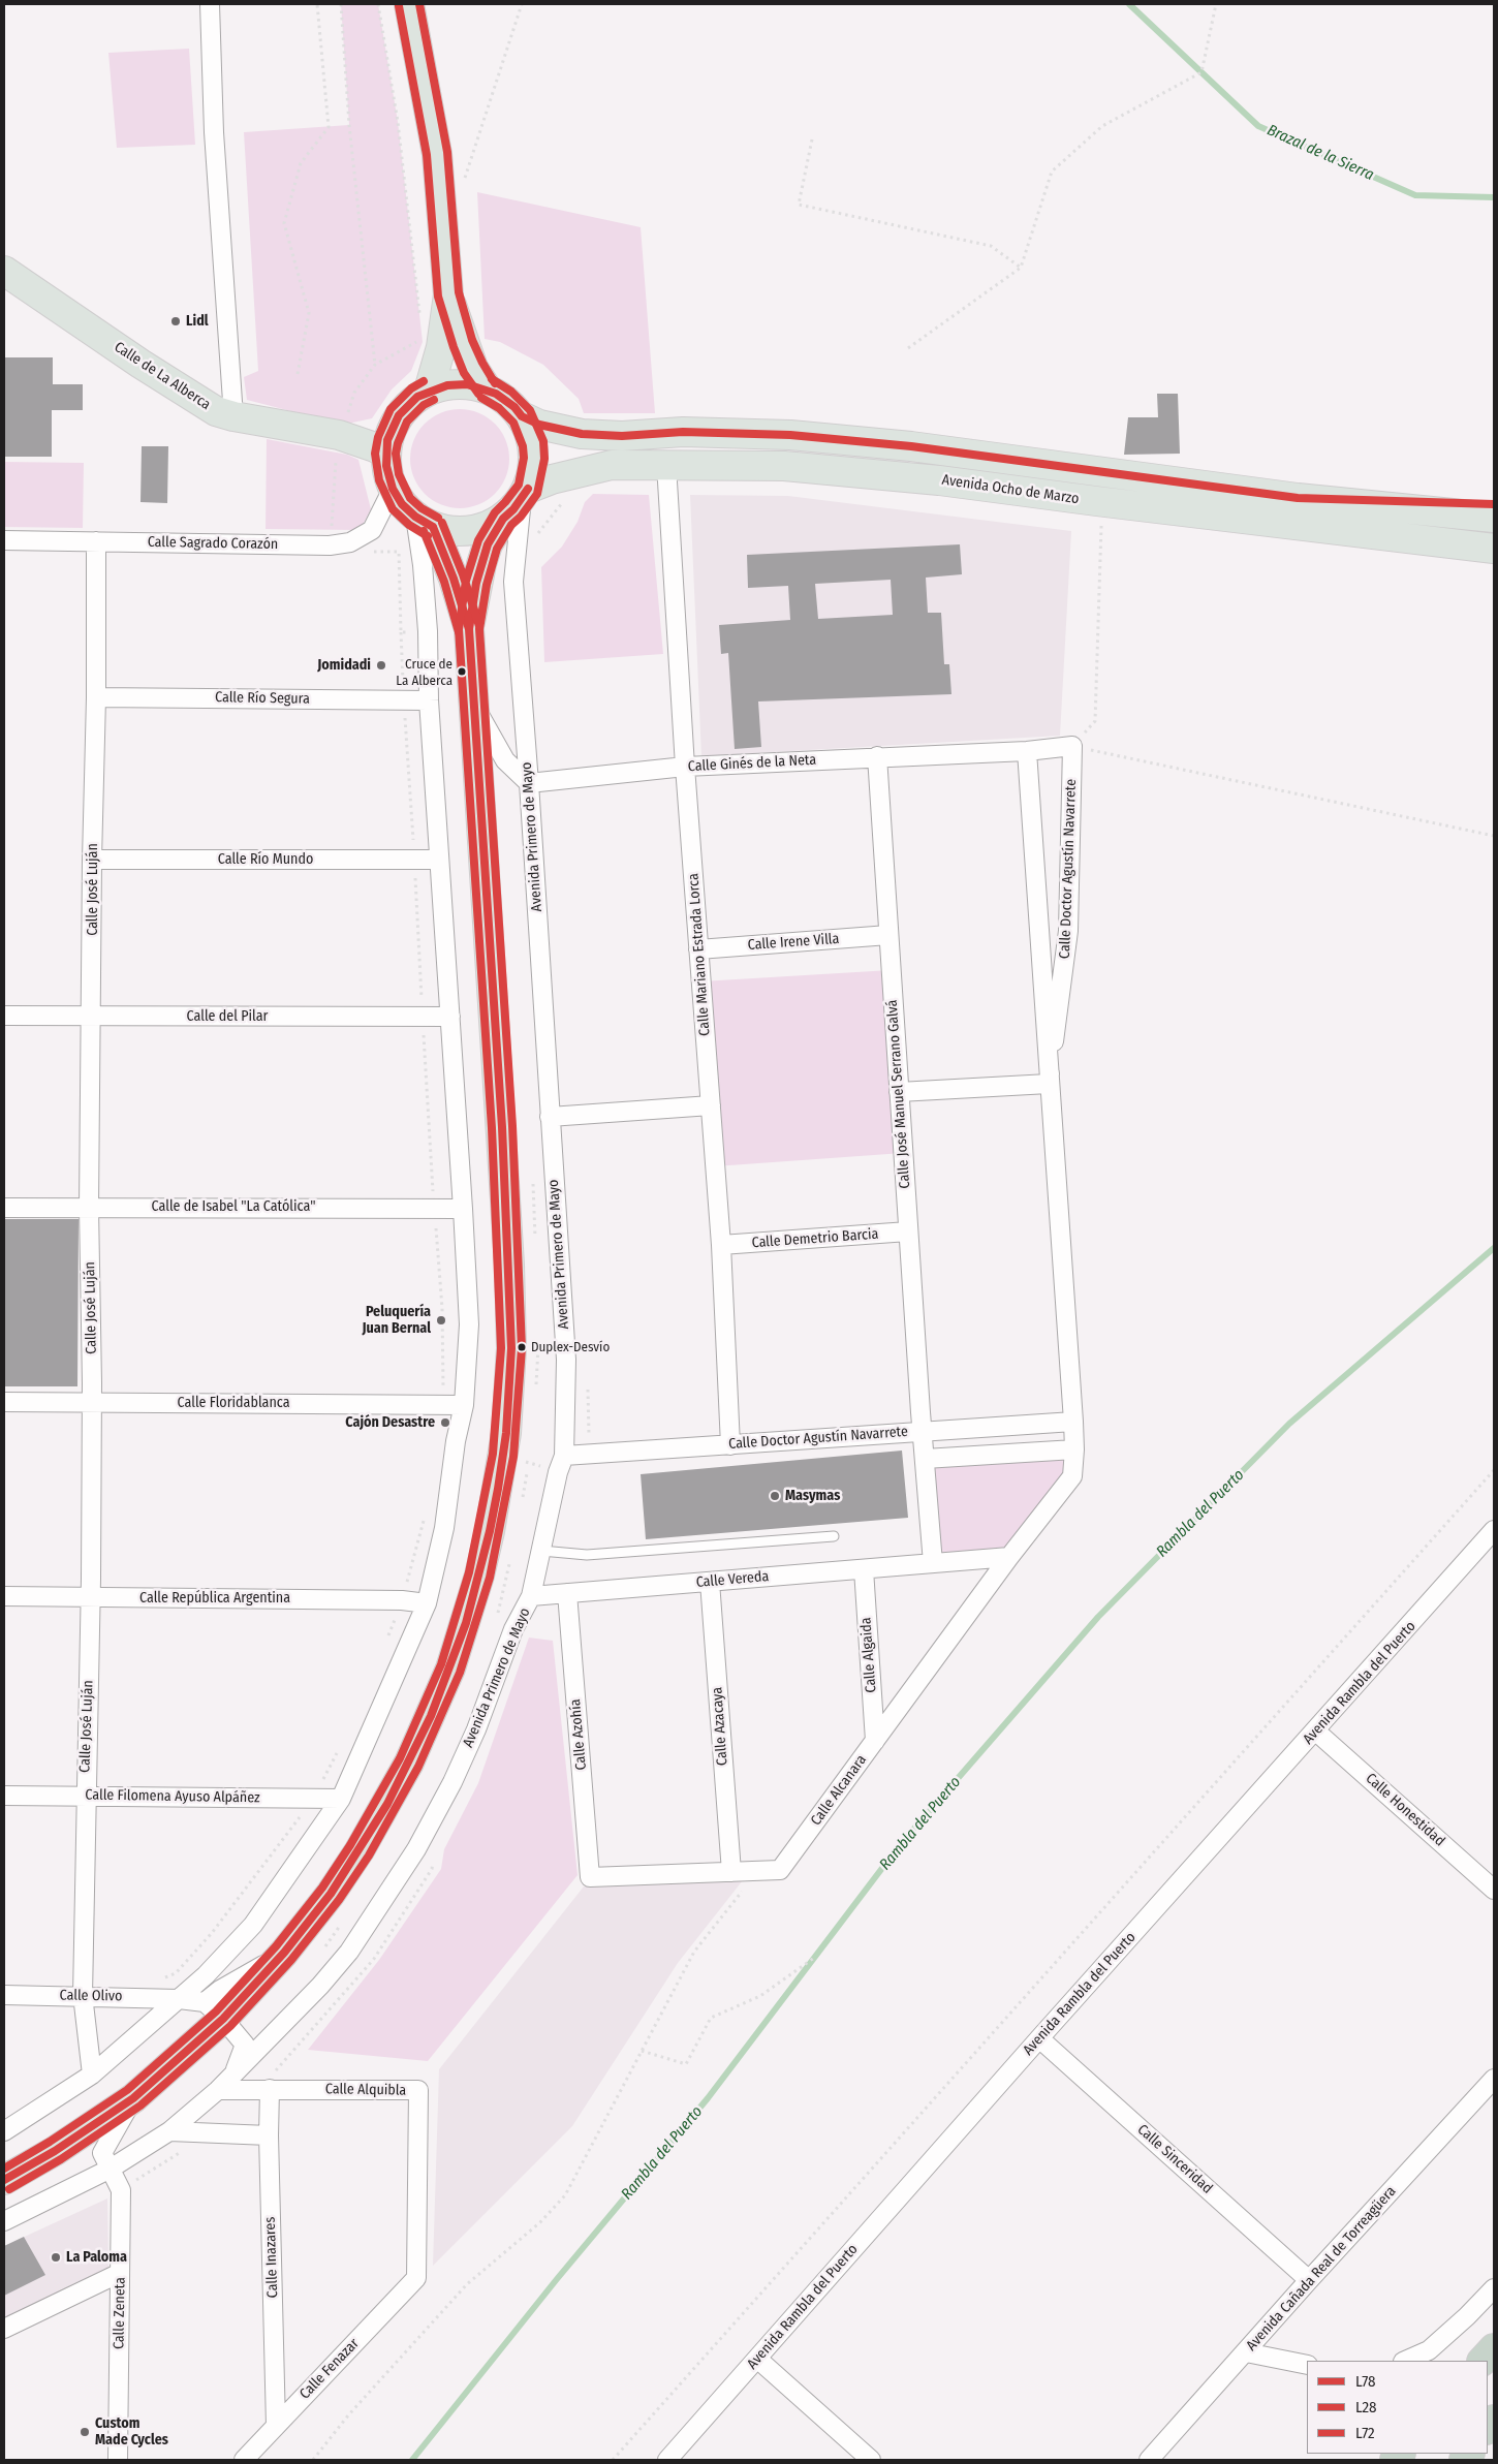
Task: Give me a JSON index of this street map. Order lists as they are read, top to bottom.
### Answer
{
  "streets": {
    "main road": ["Calle de La Alberca", "Avenida Ocho de Marzo"],
    "street": [
      "Calle Sagrado Corazón",
      "Calle Río Segura",
      "Calle Ginés de la Neta",
      "Avenida Primero de Mayo",
      "Calle Río Mundo",
      "Calle Doctor Agustín Navarrete",
      "Calle José Luján",
      "Calle Irene Villa",
      "Calle Mariano Estrada Lorca",
      "Calle del Pilar",
      "Calle José Manuel Serrano Galvá",
      "Calle de Isabel \"La Católica\"",
      "Calle Demetrio Barcia",
      "Calle Floridablanca",
      "Calle Vereda",
      "Calle República Argentina",
      "Calle Algaida",
      "Avenida Rambla del Puerto",
      "Calle Azacaya",
      "Calle Azohía",
      "Calle Alcanara",
      "Calle Filomena Ayuso Alpáñez",
      "Calle Honestidad",
      "Calle Olivo",
      "Calle Alquibla",
      "Calle Sinceridad",
      "Calle Inazares",
      "Avenida Cañada Real de Torreagüera",
      "Calle Zeneta",
      "Calle Fenazar"
    ]
  },
  "crossings": [
    ["Calle de La Alberca", "Avenida Ocho de Marzo"],
    ["Calle de La Alberca", "Calle Sagrado Corazón"],
    ["Calle de La Alberca", "Avenida Primero de Mayo"],
    ["Avenida Ocho de Marzo", "Calle Sagrado Corazón"],
    ["Avenida Ocho de Marzo", "Avenida Primero de Mayo"],
    ["Avenida Ocho de Marzo", "Calle Mariano Estrada Lorca"],
    ["Calle Sagrado Corazón", "Avenida Primero de Mayo"],
    ["Calle Sagrado Corazón", "Calle José Luján"],
    ["Calle Río Segura", "Calle José Luján"],
    ["Calle Ginés de la Neta", "Avenida Primero de Mayo"],
    ["Calle Ginés de la Neta", "Calle Doctor Agustín Navarrete"],
    ["Calle Ginés de la Neta", "Calle Mariano Estrada Lorca"],
    ["Calle Ginés de la Neta", "Calle José Manuel Serrano Galvá"],
    ["Avenida Primero de Mayo", "Calle Doctor Agustín Navarrete"],
    ["Avenida Primero de Mayo", "Calle Vereda"],
    ["Avenida Primero de Mayo", "Calle Alquibla"],
    ["Avenida Primero de Mayo", "Calle Zeneta"],
    ["Calle Río Mundo", "Calle José Luján"],
    ["Calle Doctor Agustín Navarrete", "Calle Mariano Estrada Lorca"],
    ["Calle Doctor Agustín Navarrete", "Calle José Manuel Serrano Galvá"],
    ["Calle Doctor Agustín Navarrete", "Calle Alcanara"],
    ["Calle José Luján", "Calle del Pilar"],
    ["Calle José Luján", "Calle de Isabel \"La Católica\""],
    ["Calle José Luján", "Calle Floridablanca"],
    ["Calle José Luján", "Calle República Argentina"],
    ["Calle José Luján", "Calle Filomena Ayuso Alpáñez"],
    ["Calle José Luján", "Calle Olivo"],
    ["Calle Irene Villa", "Calle Mariano Estrada Lorca"],
    ["Calle Irene Villa", "Calle José Manuel Serrano Galvá"],
    ["Calle Mariano Estrada Lorca", "Calle Demetrio Barcia"],
    ["Calle José Manuel Serrano Galvá", "Calle Demetrio Barcia"],
    ["Calle José Manuel Serrano Galvá", "Calle Vereda"],
    ["Calle Vereda", "Calle Algaida"],
    ["Calle Vereda", "Calle Azacaya"],
    ["Calle Vereda", "Calle Azohía"],
    ["Calle Vereda", "Calle Alcanara"],
    ["Calle Algaida", "Calle Alcanara"],
    ["Avenida Rambla del Puerto", "Calle Honestidad"],
    ["Avenida Rambla del Puerto", "Calle Sinceridad"],
    ["Calle Azacaya", "Calle Alcanara"],
    ["Calle Azohía", "Calle Alcanara"],
    ["Calle Alquibla", "Calle Inazares"],
    ["Calle Alquibla", "Calle Fenazar"],
    ["Calle Sinceridad", "Avenida Cañada Real de Torreagüera"],
    ["Calle Inazares", "Calle Fenazar"]
  ],
  "water": ["Brazal de la Sierra", "Rambla del Puerto"],
  "places": [
    "Lidl",
    "Jomidadi",
    "Cruce de La Alberca",
    "Peluquería Juan Bernal",
    "Duplex-Desvío",
    "Cajón Desastre",
    "Masymas",
    "La Paloma",
    "Custom Made Cycles"
  ],
  "lines": ["transit line L72", "transit line L28", "transit line L78"],
  "legend": ["L78", "L28", "L72"]
}
